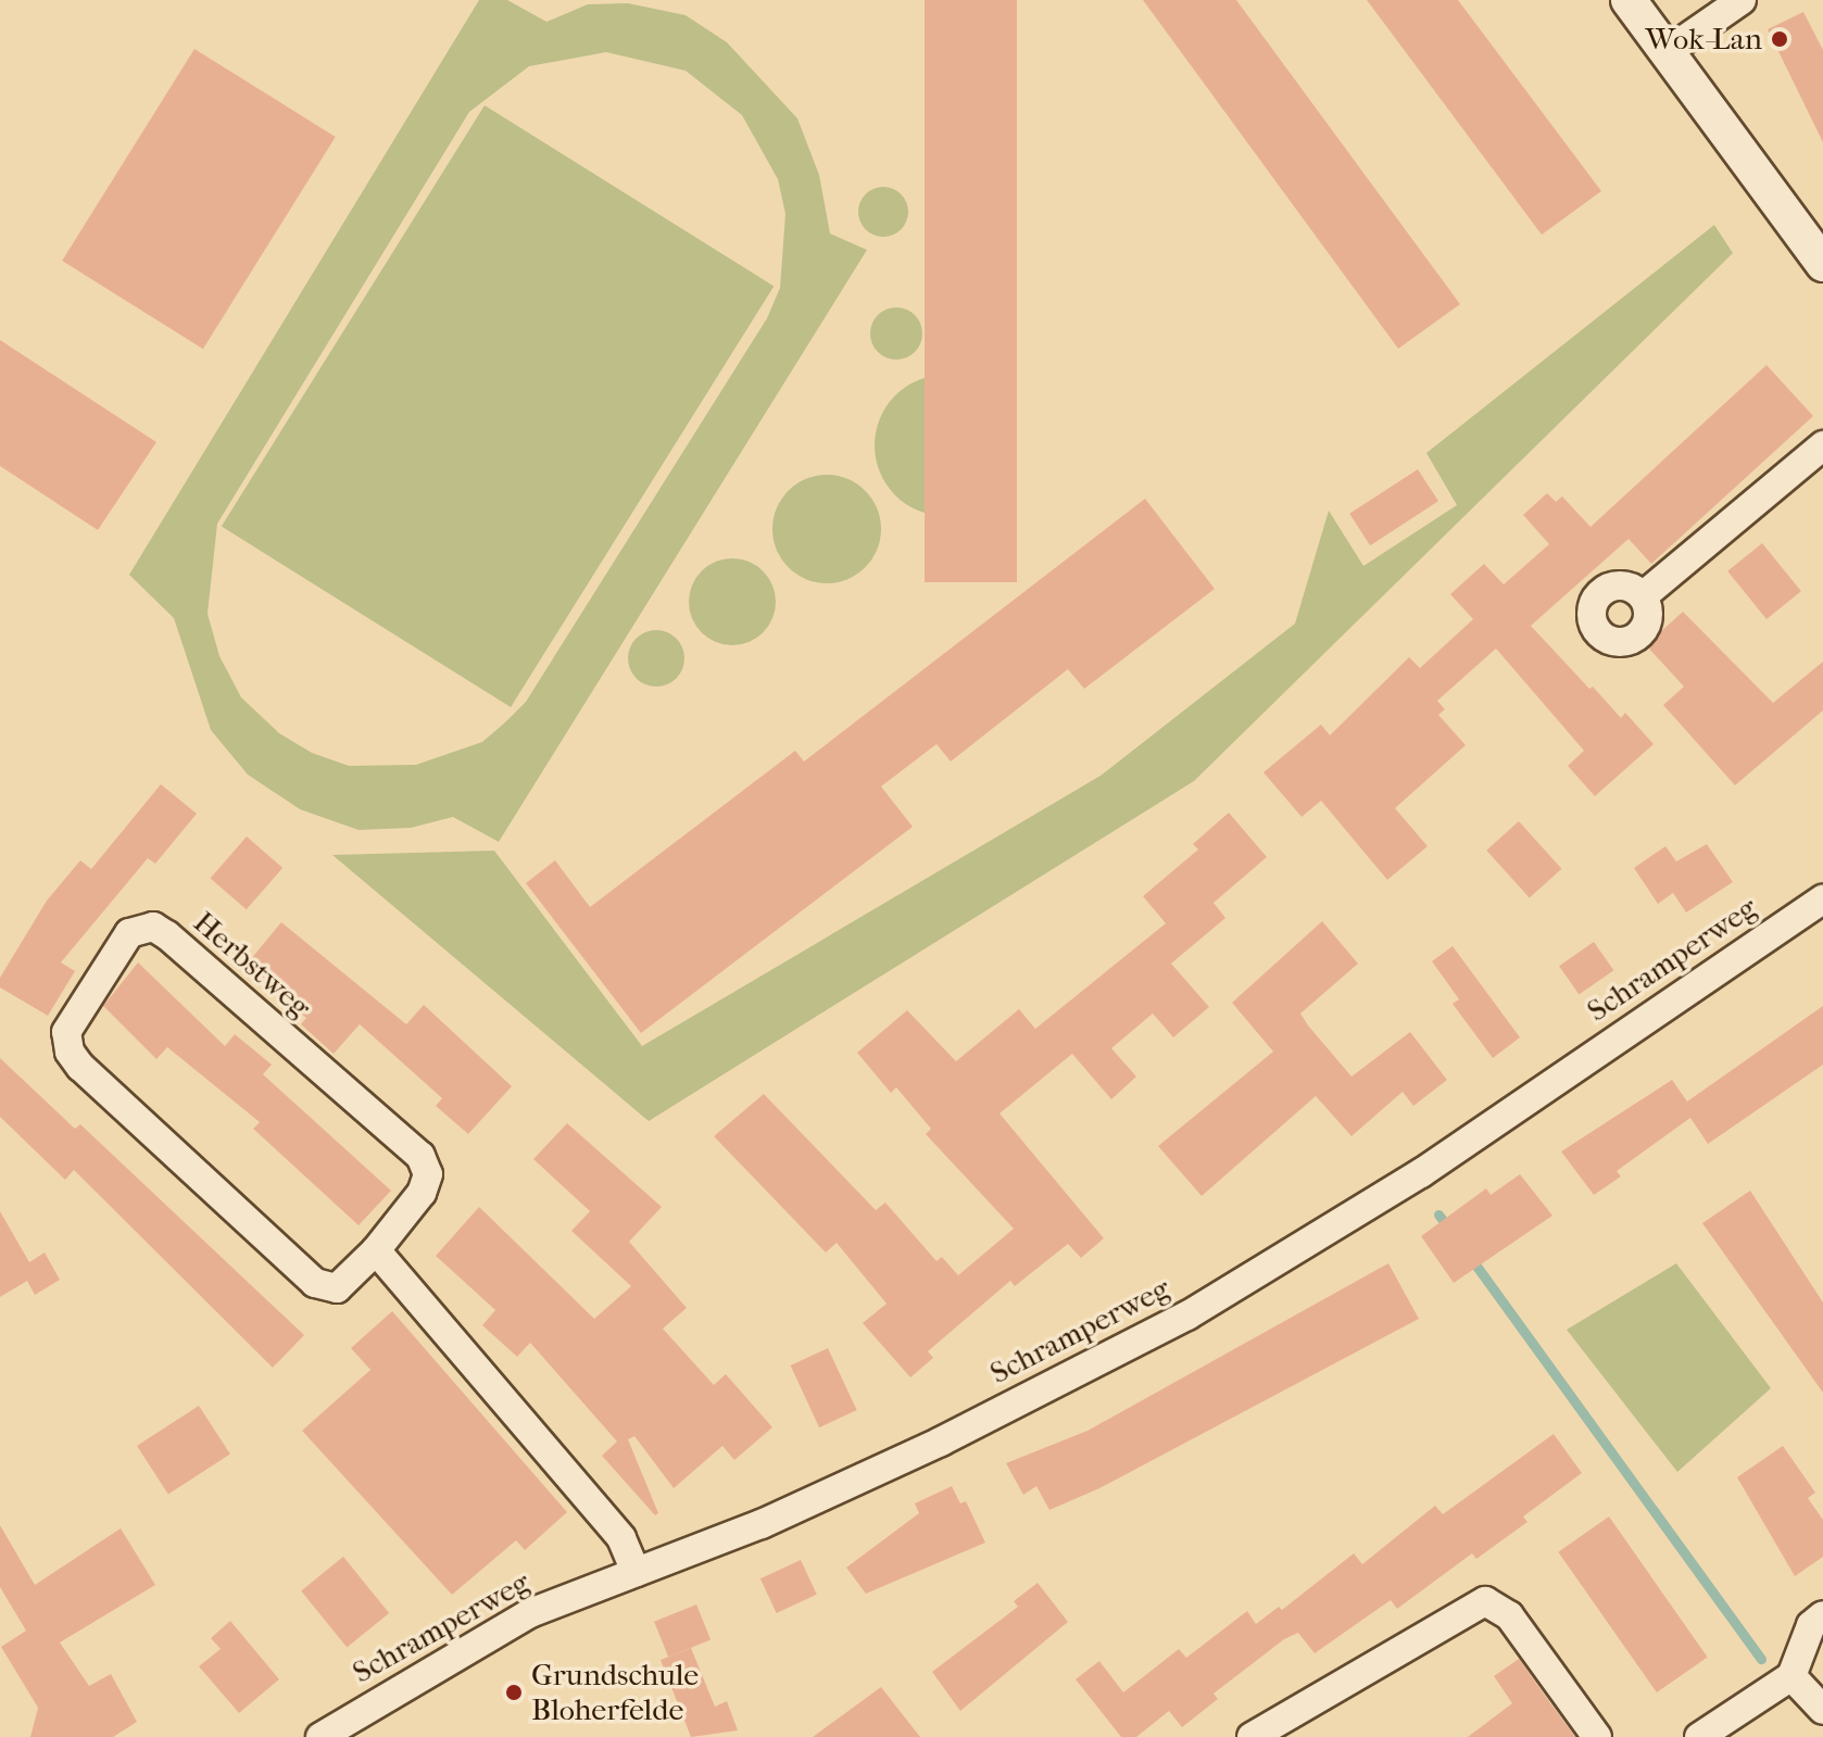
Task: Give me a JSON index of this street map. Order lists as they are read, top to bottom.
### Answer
{
  "streets": {
    "street": ["Schramperweg", "Herbstweg"]
  },
  "places": ["Wok-Lan", "Grundschule Bloherfelde"]
}
